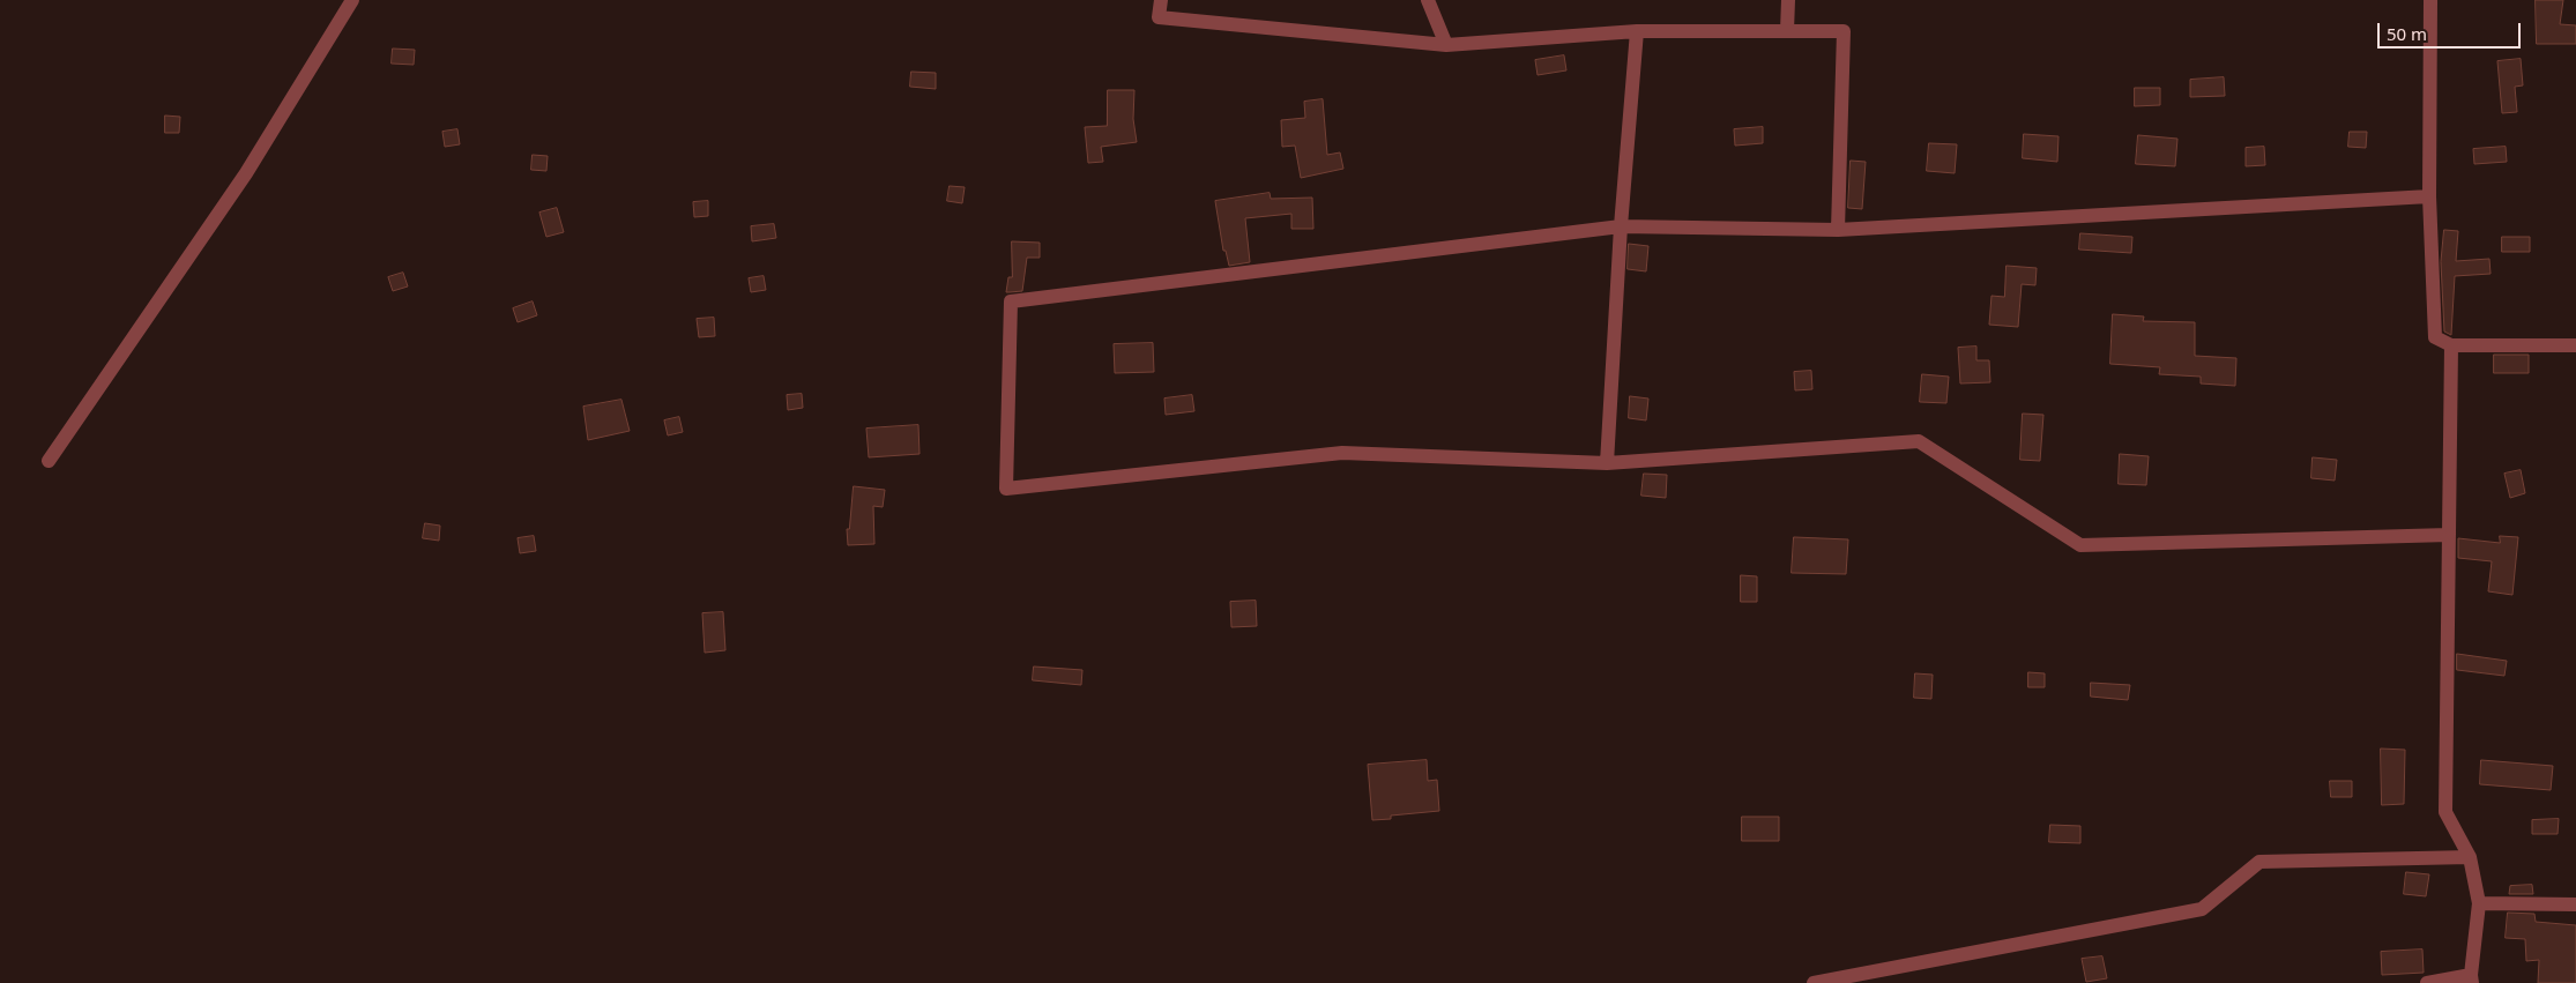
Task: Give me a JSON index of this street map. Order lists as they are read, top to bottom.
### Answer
{
  "scale_bar": "50 m"
}
